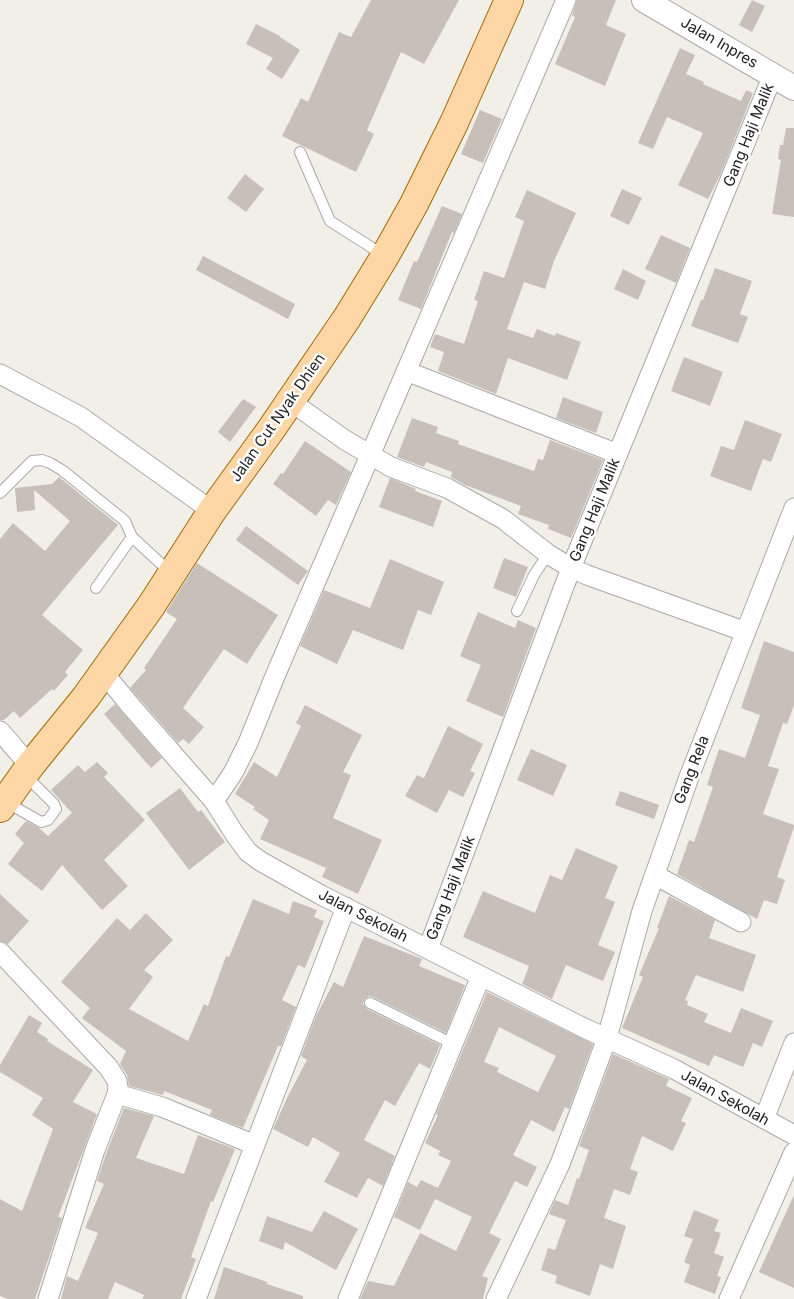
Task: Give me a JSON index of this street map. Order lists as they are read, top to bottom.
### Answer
{
  "streets": {
    "main road": ["Jalan Cut Nyak Dhien"],
    "street": [
      "Jalan Inpres",
      "Gang Haji Malik",
      "Gang Rela",
      "Jalan Sekolah"
    ]
  },
  "crossings": [
    ["Jalan Inpres", "Gang Haji Malik"],
    ["Gang Haji Malik", "Jalan Sekolah"],
    ["Jalan Cut Nyak Dhien", "Jalan Sekolah"],
    ["Gang Rela", "Jalan Sekolah"]
  ]
}
